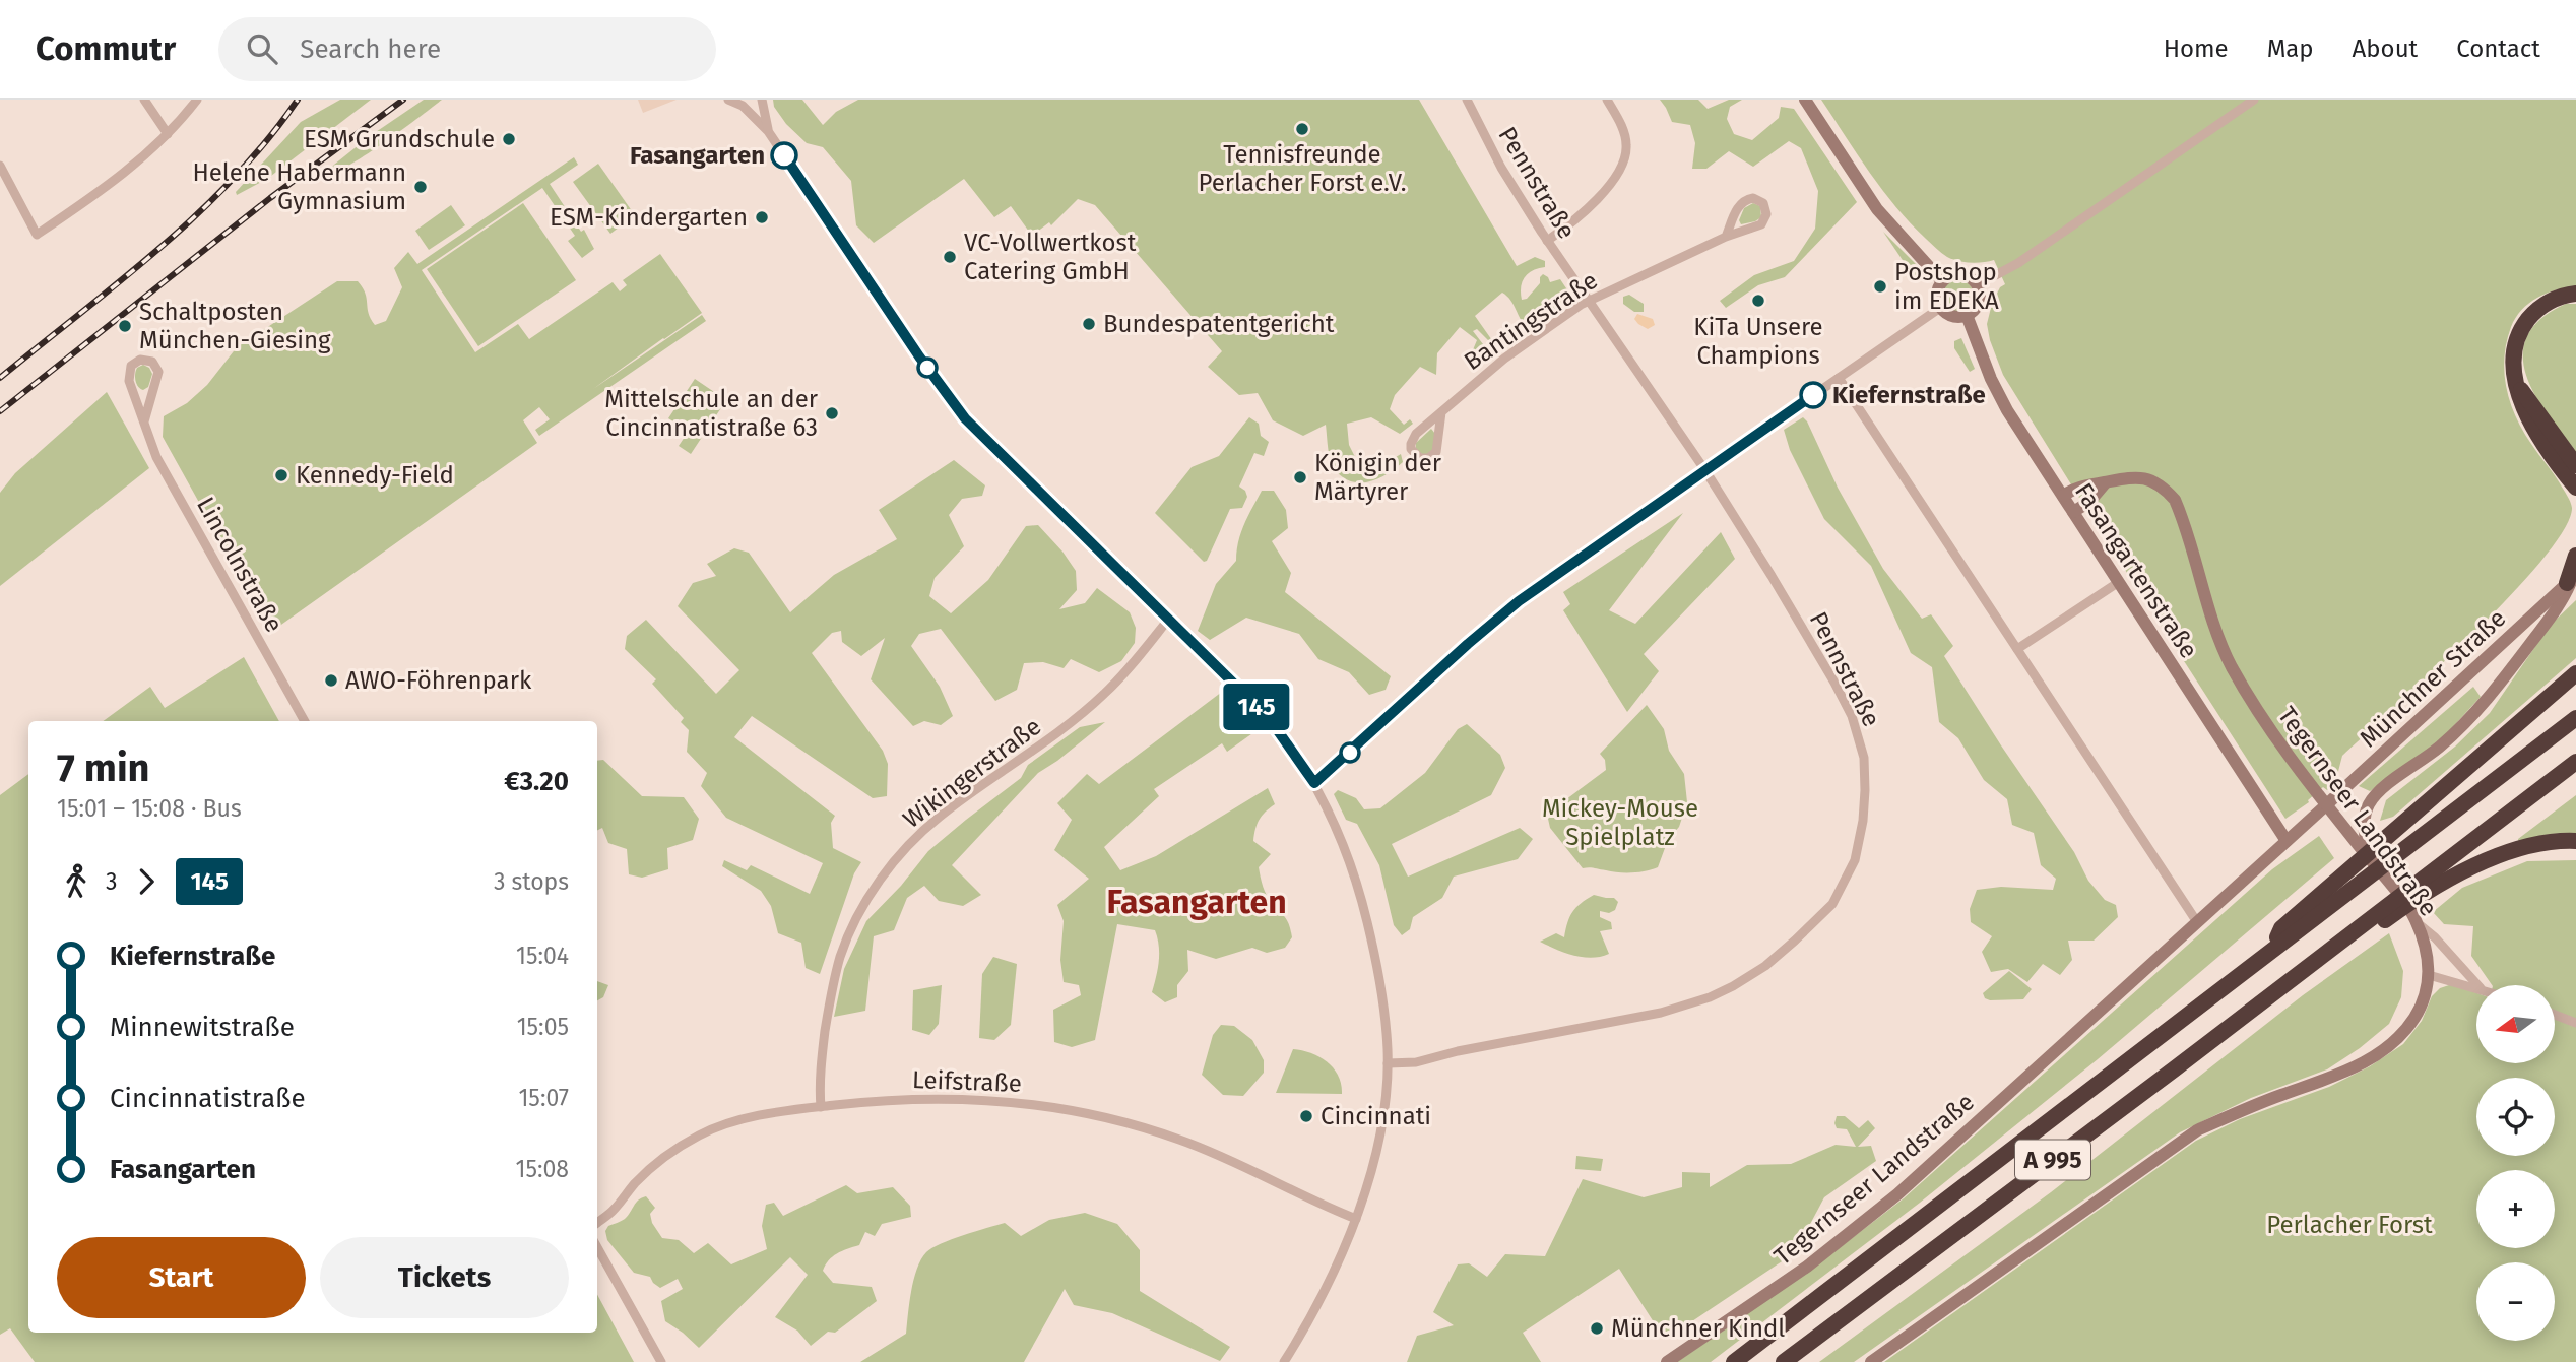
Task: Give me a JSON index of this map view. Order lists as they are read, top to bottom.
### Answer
{
  "streets": {
    "highway": ["A 995"],
    "main road": ["Fasangartenstraße", "Münchner Straße", "Tegernseer Landstraße"],
    "street": [
      "Pennstraße",
      "Bantingstraße",
      "Lincolnstraße",
      "Wikingerstraße",
      "Leifstraße"
    ]
  },
  "crossings": [
    ["Pennstraße", "Bantingstraße"],
    ["Fasangartenstraße", "Münchner Straße"],
    ["Fasangartenstraße", "Tegernseer Landstraße"],
    ["Münchner Straße", "Tegernseer Landstraße"],
    ["Wikingerstraße", "Leifstraße"]
  ],
  "districts": ["Fasangarten"],
  "parks": ["Mickey-Mouse Spielplatz", "Perlacher Forst"],
  "places": [
    "Tennisfreunde Perlacher Forst e.V.",
    "ESM Grundschule",
    "Fasangarten",
    "Helene Habermann Gymnasium",
    "ESM-Kindergarten",
    "VC-Vollwertkost Catering GmbH",
    "Postshop im EDEKA",
    "KiTa Unsere Champions",
    "Bundespatentgericht",
    "Schaltposten München-Giesing",
    "Kiefernstraße",
    "Mittelschule an der Cincinnatistraße 63",
    "Kennedy-Field",
    "Königin der Märtyrer",
    "AWO-Föhrenpark",
    "Cincinnati",
    "Münchner Kindl"
  ],
  "lines": ["bus line 145"],
  "north": "left",
  "page": {
    "header": "Commutr",
    "search": "Search here",
    "nav": [
      "Home",
      "Map",
      "About",
      "Contact"
    ],
    "on_map": "145",
    "heading": ["7 min", "15:01 – 15:08 · Bus", "€3.20"],
    "legs": ["3", "145", "3 stops"],
    "list": [
      {
        "name": "Kiefernstraße",
        "value": "15:04"
      },
      {
        "name": "Minnewitstraße",
        "value": "15:05"
      },
      {
        "name": "Cincinnatistraße",
        "value": "15:07"
      },
      {
        "name": "Fasangarten",
        "value": "15:08"
      }
    ],
    "map_buttons": ["+", "−"],
    "buttons": ["Start", "Tickets"]
  }
}
